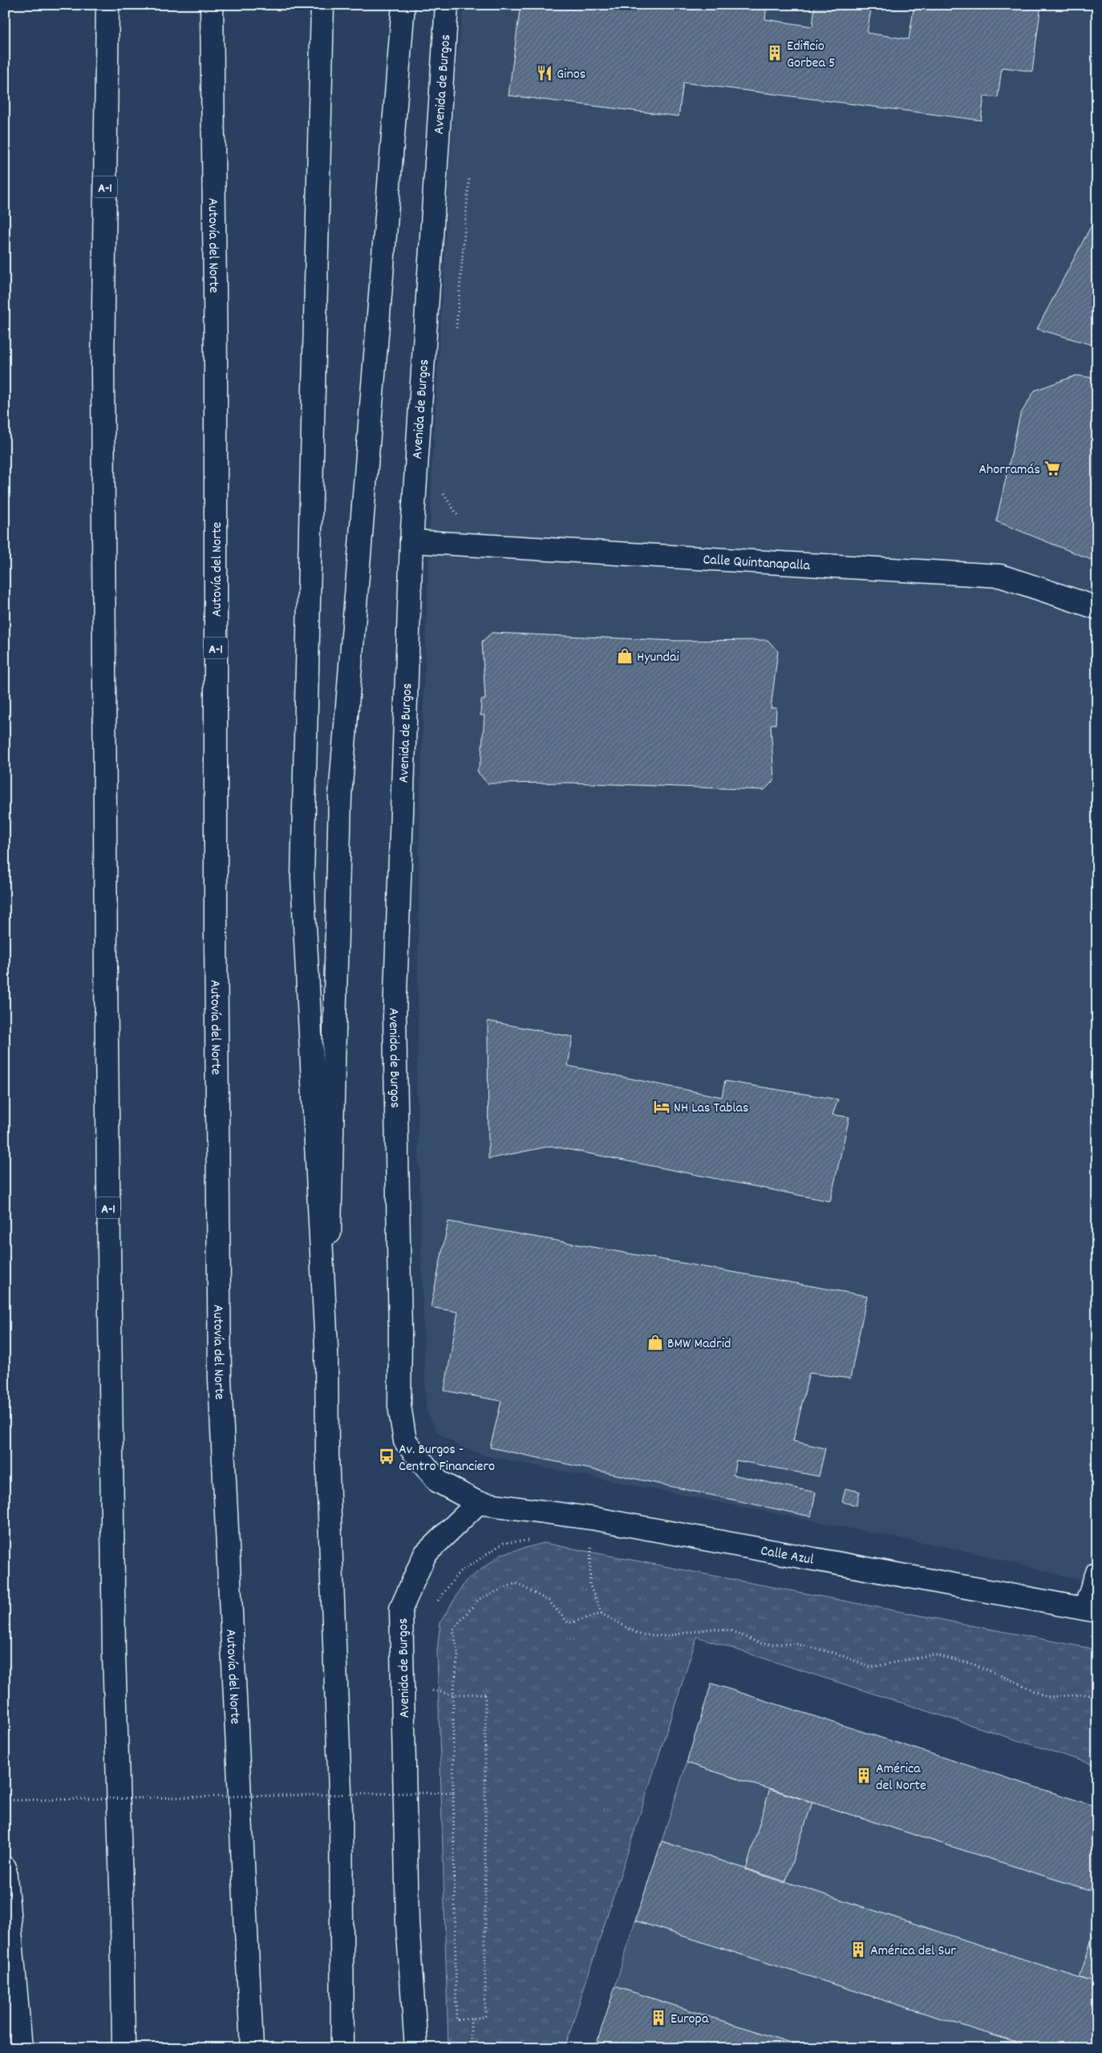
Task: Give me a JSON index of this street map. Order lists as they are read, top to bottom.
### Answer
{
  "streets": {
    "main road": [
      "Avenida de Burgos",
      "A-1",
      "Autovía del Norte",
      "Calle Quintanapalla",
      "Calle Azul"
    ]
  },
  "crossings": [
    ["Avenida de Burgos", "Calle Quintanapalla"],
    ["Avenida de Burgos", "Calle Azul"]
  ],
  "places": {
    "building": [
      "Edificio Gorbea 5",
      "América del Norte",
      "América del Sur",
      "Europa"
    ],
    "restaurant": ["Ginos"],
    "supermarket": ["Ahorramás"],
    "shop": ["Hyundai", "BMW Madrid"],
    "hotel": ["NH Las Tablas"],
    "bus stop": ["Av. Burgos - Centro Financiero"]
  }
}
